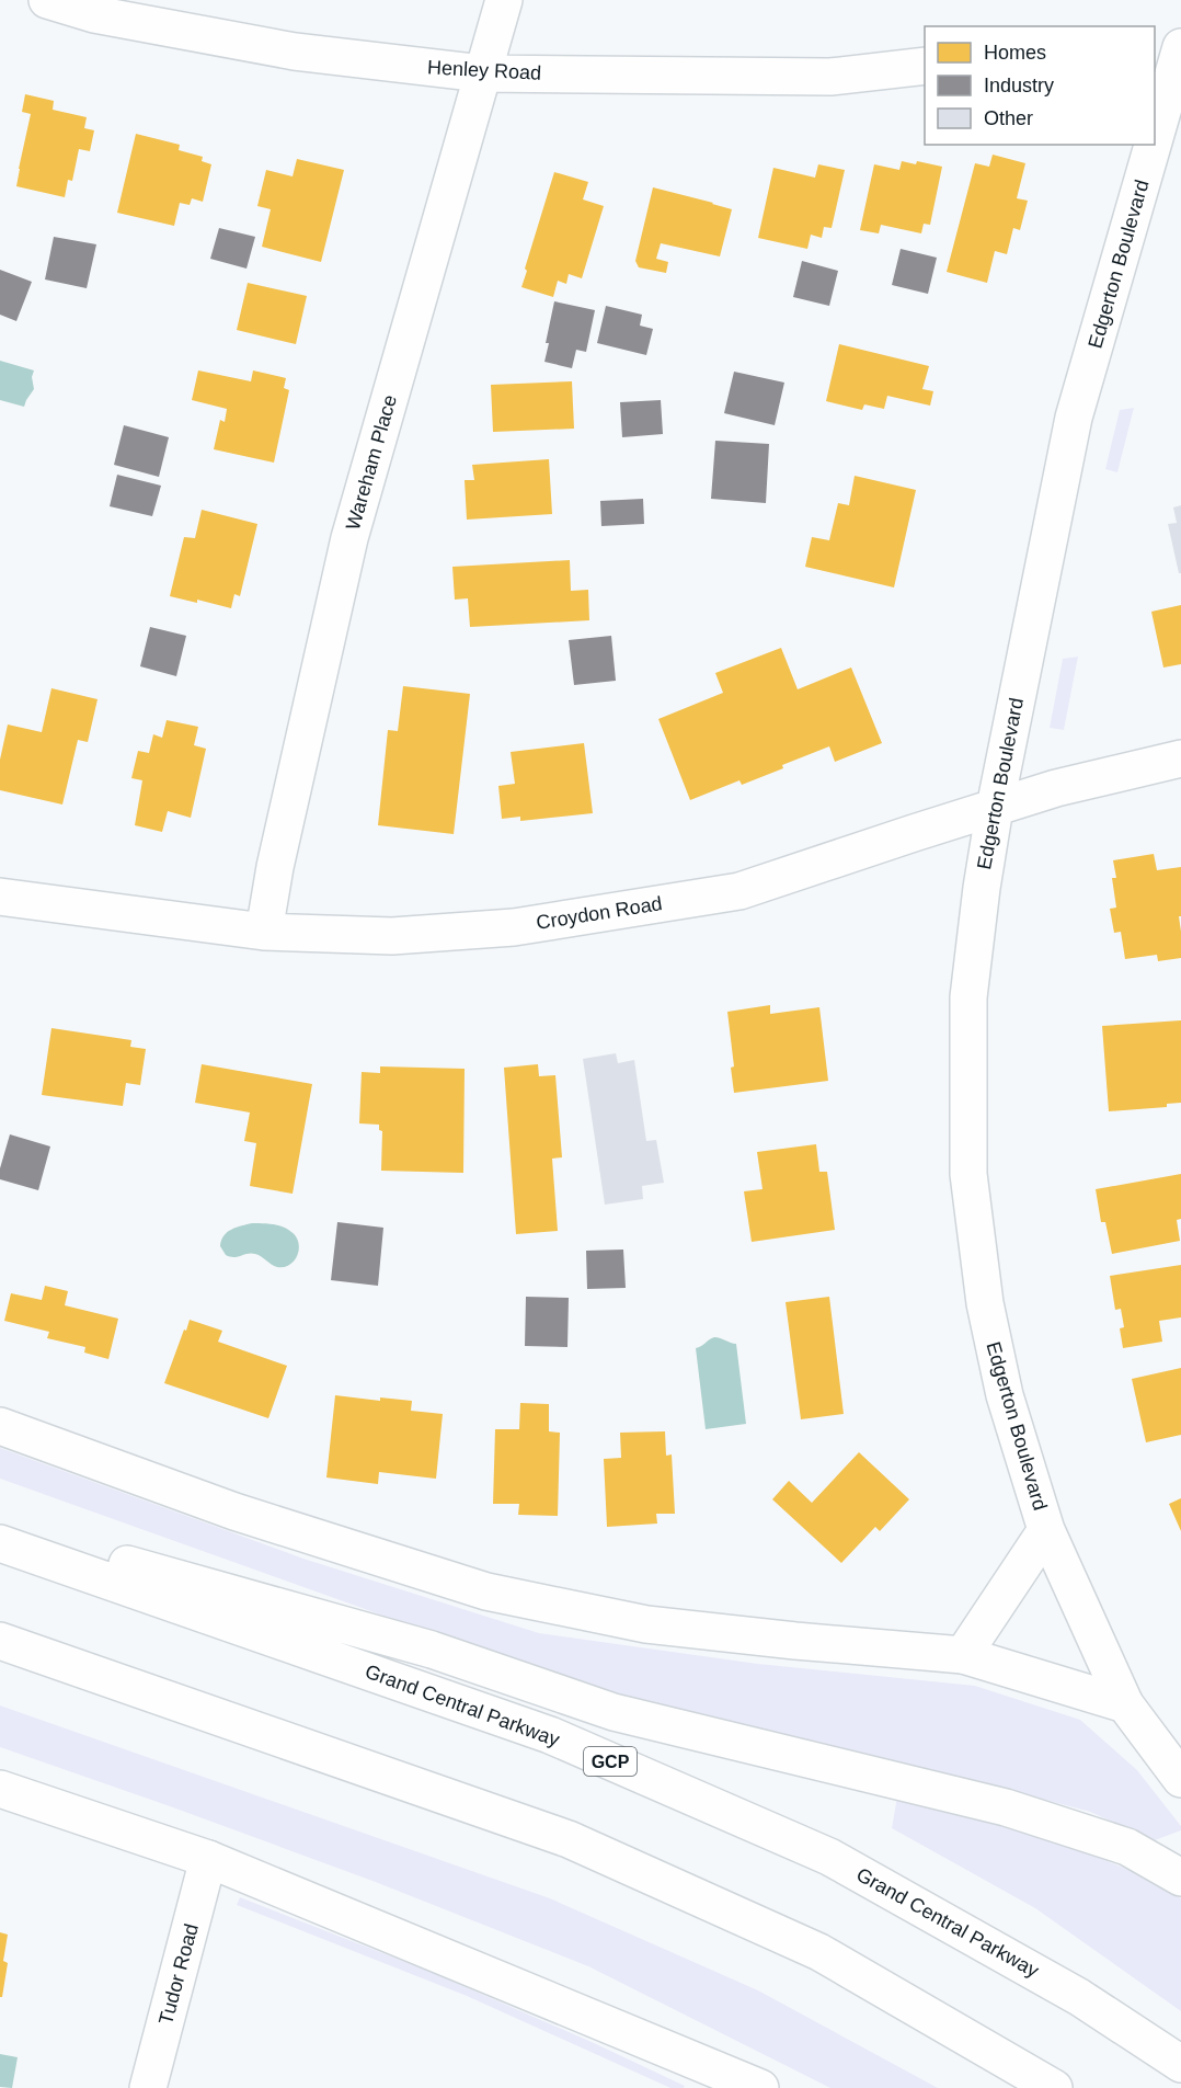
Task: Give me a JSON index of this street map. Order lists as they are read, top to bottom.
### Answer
{
  "streets": {
    "main road": [
      "Henley Road",
      "Edgerton Boulevard",
      "Wareham Place",
      "Croydon Road",
      "Grand Central Parkway",
      "GCP",
      "Tudor Road"
    ]
  },
  "crossings": [
    ["Henley Road", "Wareham Place"],
    ["Edgerton Boulevard", "Croydon Road"],
    ["Wareham Place", "Croydon Road"]
  ],
  "legend": ["Homes", "Industry", "Other"]
}
